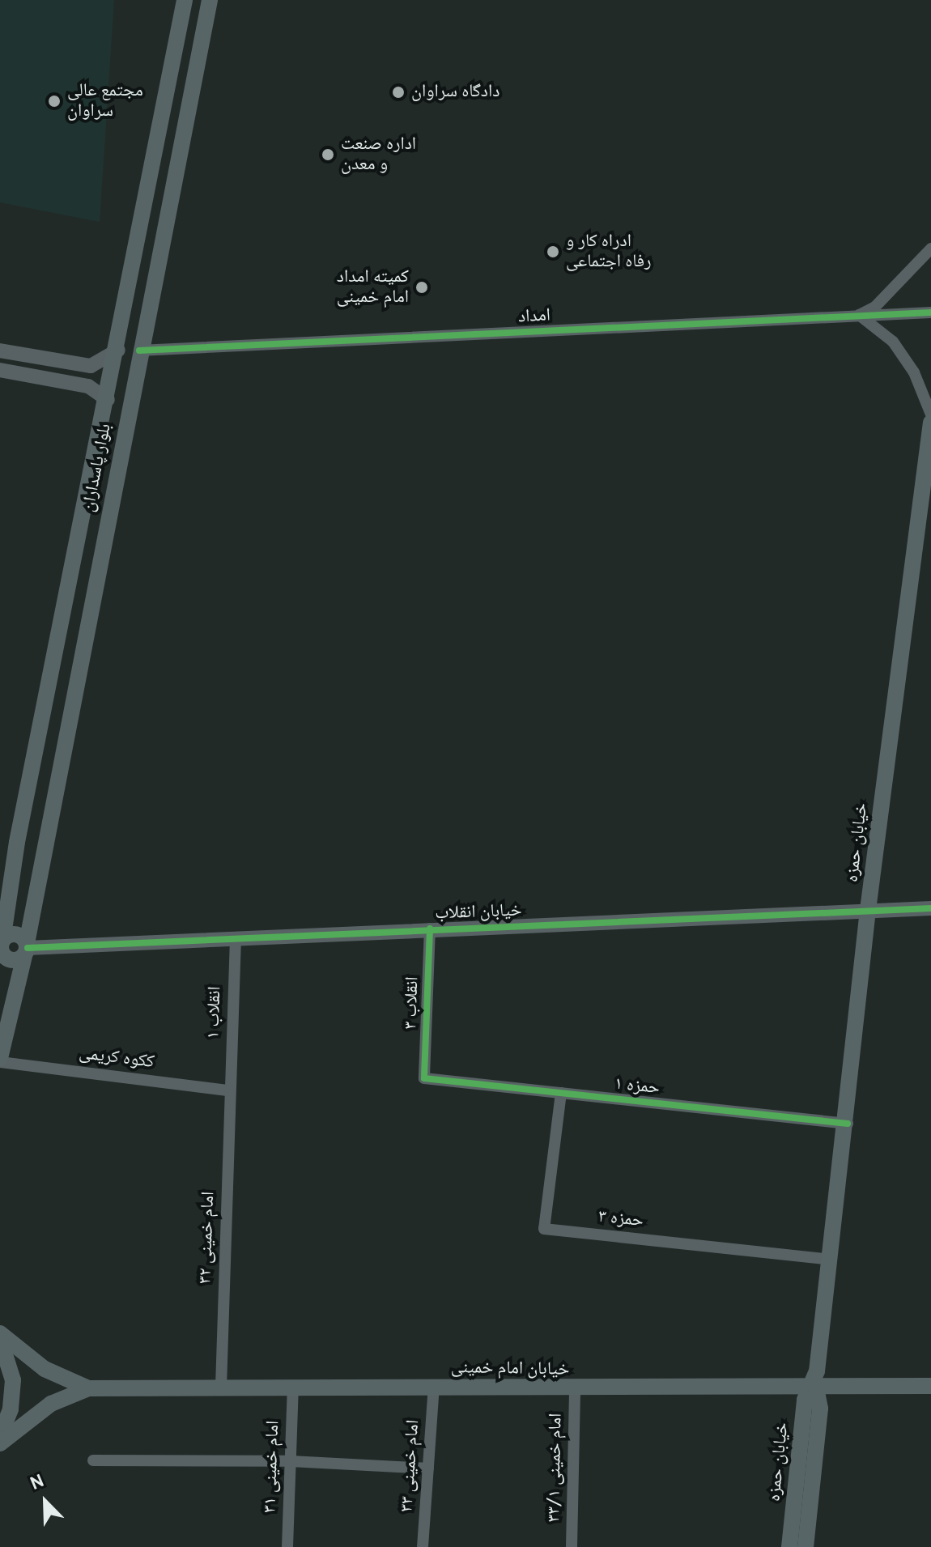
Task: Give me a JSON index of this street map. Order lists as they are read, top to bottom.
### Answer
{
  "streets": {
    "main road": ["بلوار پاسداران", "خیابان حمزه", "خیابان امام خمینی"],
    "street": [
      "امداد",
      "خیابان انقلاب",
      "انقلاب ۳",
      "انقلاب ۱",
      "ککوه کریمی",
      "حمزه ۱",
      "حمزه ۳",
      "امام خمینی ۳۲",
      "امام خمینی ۳۳",
      "امام خمینی ۳۱",
      "امام خمینی ۳۳/۱"
    ]
  },
  "crossings": [
    ["امداد", "بلوار پاسداران"],
    ["بلوار پاسداران", "خیابان انقلاب"],
    ["بلوار پاسداران", "ککوه کریمی"],
    ["خیابان حمزه", "خیابان انقلاب"],
    ["خیابان حمزه", "حمزه ۱"],
    ["خیابان حمزه", "حمزه ۳"],
    ["خیابان حمزه", "خیابان امام خمینی"],
    ["خیابان انقلاب", "انقلاب ۳"],
    ["خیابان انقلاب", "انقلاب ۱"],
    ["انقلاب ۳", "حمزه ۱"],
    ["انقلاب ۱", "ککوه کریمی"],
    ["انقلاب ۱", "امام خمینی ۳۲"],
    ["ککوه کریمی", "امام خمینی ۳۲"],
    ["حمزه ۱", "حمزه ۳"],
    ["امام خمینی ۳۲", "خیابان امام خمینی"],
    ["خیابان امام خمینی", "امام خمینی ۳۳"],
    ["خیابان امام خمینی", "امام خمینی ۳۱"],
    ["خیابان امام خمینی", "امام خمینی ۳۳/۱"]
  ],
  "places": [
    "دادگاه سراوان",
    "مجتمع عالی سراوان",
    "اداره صنعت و معدن",
    "ادراه کار و رفاه اجتماعی",
    "کمیته امداد امام خمینی"
  ],
  "north": "top left"
}
